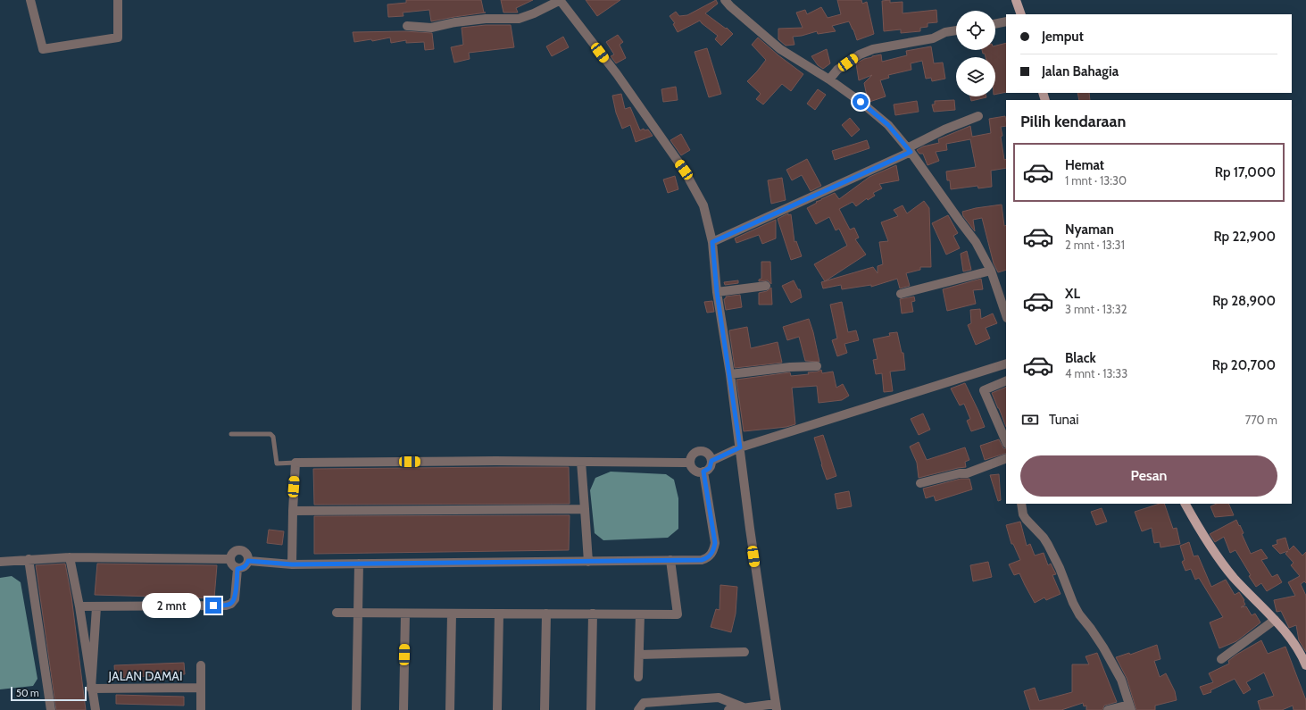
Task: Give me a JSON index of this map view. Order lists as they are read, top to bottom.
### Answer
{
  "streets": {
    "street": ["JALAN DAMAI"]
  },
  "scale_bar": "50 m",
  "page": {
    "banner": ["Jemput", "Jalan Bahagia"],
    "heading": "Pilih kendaraan",
    "list": [
      {
        "name": "Hemat",
        "note": "1 mnt · 13:30",
        "value": "Rp 17,000"
      },
      {
        "name": "Nyaman",
        "note": "2 mnt · 13:31",
        "value": "Rp 22,900"
      },
      {
        "name": "XL",
        "note": "3 mnt · 13:32",
        "value": "Rp 28,900"
      },
      {
        "name": "Black",
        "note": "4 mnt · 13:33",
        "value": "Rp 20,700"
      }
    ],
    "pay": ["Tunai", "770 m"],
    "buttons": "Pesan",
    "bubble": "2 mnt",
    "scale": "50 m"
  }
}
